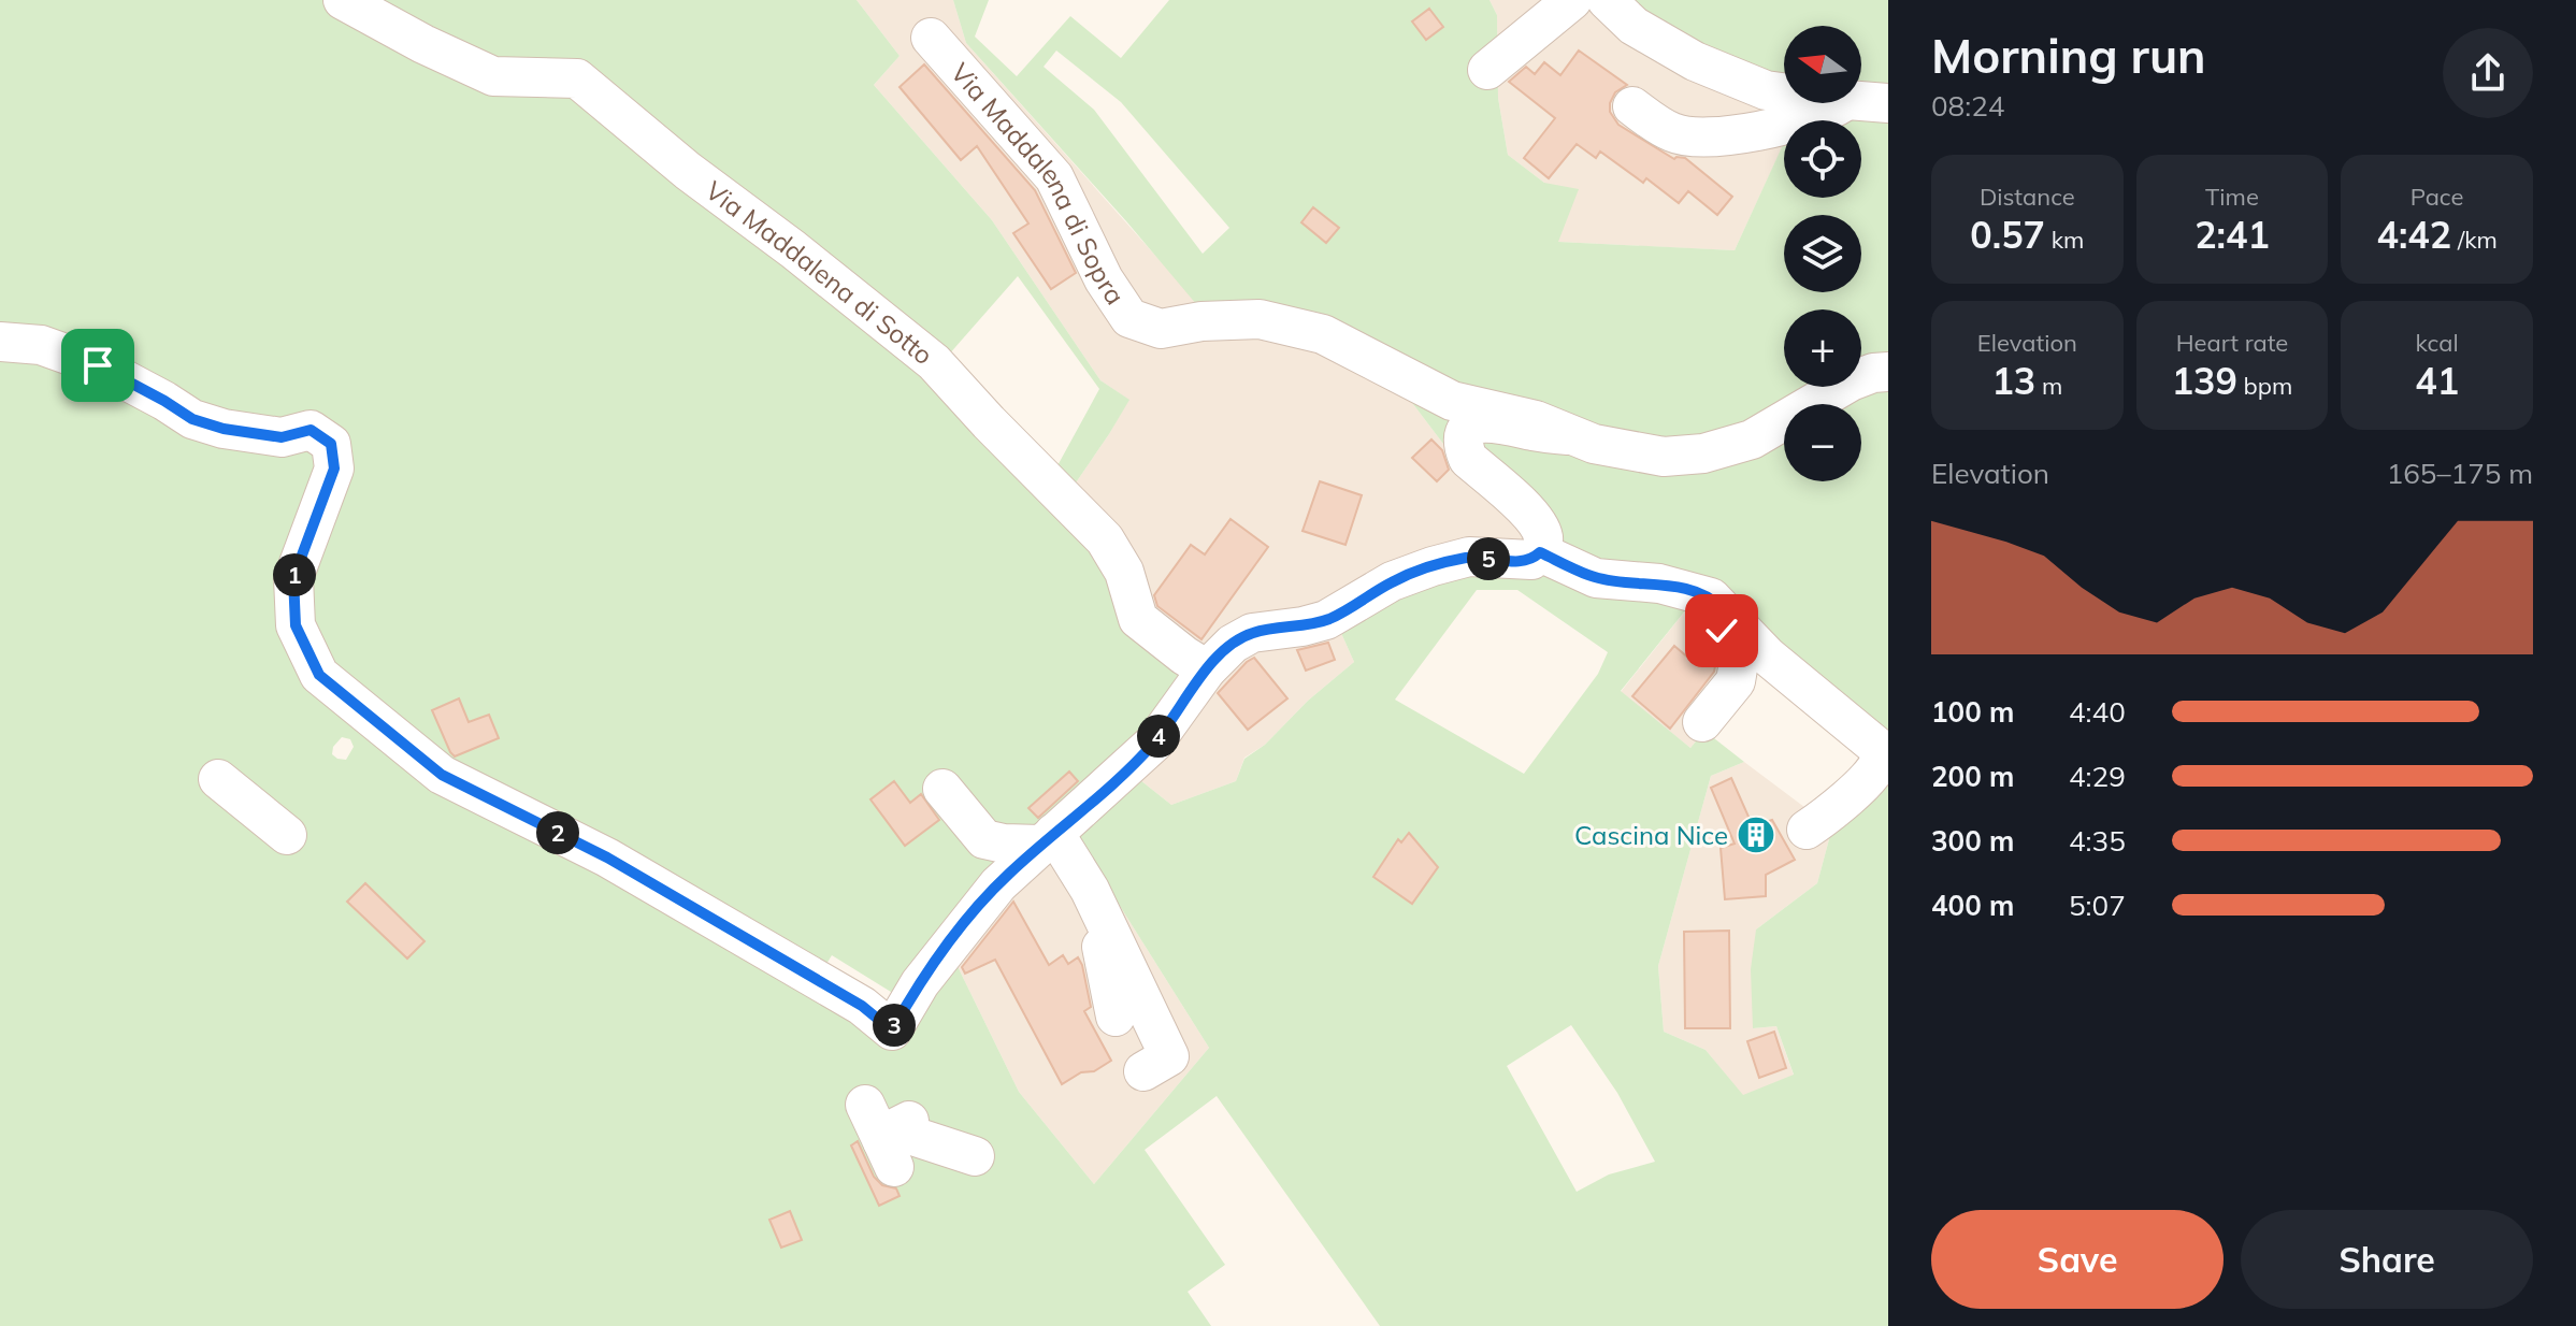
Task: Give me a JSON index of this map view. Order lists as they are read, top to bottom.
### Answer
{
  "streets": {
    "street": ["Via Maddalena di Sopra", "Via Maddalena di Sotto"]
  },
  "places": {
    "building": ["Cascina Nice"]
  },
  "north": "left",
  "page": {
    "heading": ["Morning run", "08:24"],
    "map_buttons": ["+", "−"],
    "stats": [
      ["Distance", "0.57 km"],
      ["Time", "2:41"],
      ["Pace", "4:42 /km"],
      ["Elevation", "13 m"],
      ["Heart rate", "139 bpm"],
      ["kcal", "41"]
    ],
    "chart": ["Elevation", "165–175 m"],
    "pins": [
      "5",
      "1",
      "4",
      "2",
      "3"
    ],
    "list": [
      {
        "name": "100 m",
        "note": "4:40"
      },
      {
        "name": "200 m",
        "note": "4:29"
      },
      {
        "name": "300 m",
        "note": "4:35"
      },
      {
        "name": "400 m",
        "note": "5:07"
      }
    ],
    "buttons": ["Save", "Share"]
  }
}
